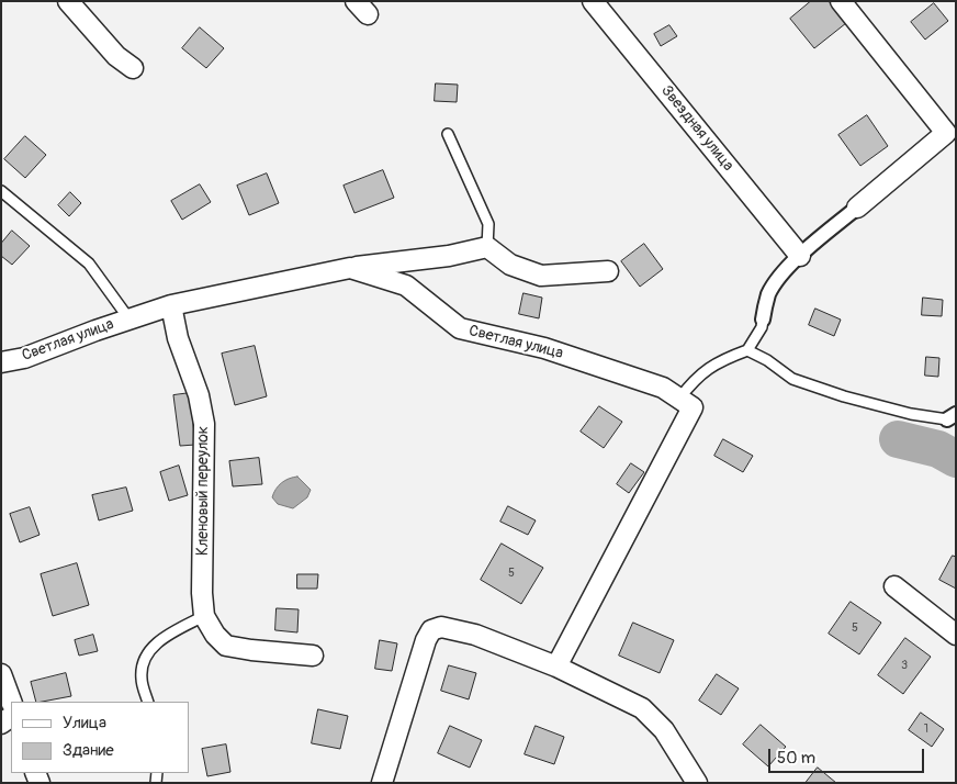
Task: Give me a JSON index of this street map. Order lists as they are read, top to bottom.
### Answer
{
  "streets": {
    "street": ["Звездная улица", "Светлая улица", "Кленовый переулок"]
  },
  "crossings": [
    ["Светлая улица", "Кленовый переулок"]
  ],
  "house_numbers": [
    "5",
    "5",
    "3",
    "1"
  ],
  "legend": ["Улица", "Здание"],
  "scale_bar": "50 m"
}
